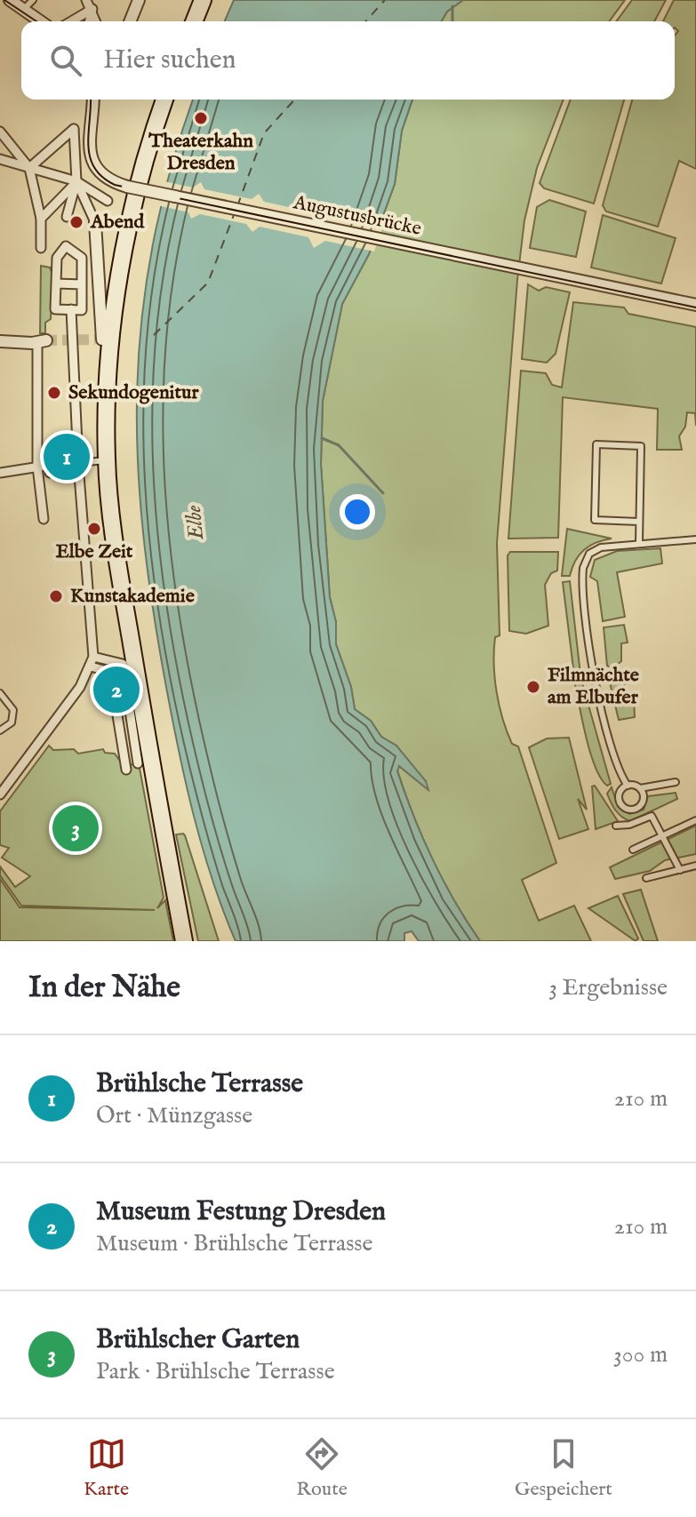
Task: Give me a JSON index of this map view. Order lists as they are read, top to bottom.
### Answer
{
  "streets": {
    "street": ["Augustusbrücke"]
  },
  "water": ["Elbe"],
  "places": [
    "Theaterkahn Dresden",
    "Abend",
    "Sekundogenitur",
    "Elbe Zeit",
    "Kunstakademie",
    "Filmnächte am Elbufer"
  ],
  "page": {
    "search": "Hier suchen",
    "pins": ["1", "2", "3"],
    "heading": ["In der Nähe", "3 Ergebnisse"],
    "list": [
      {
        "mark": "1",
        "name": "Brühlsche Terrasse",
        "note": "Ort · Münzgasse",
        "value": "210 m"
      },
      {
        "mark": "2",
        "name": "Museum Festung Dresden",
        "note": "Museum · Brühlsche Terrasse",
        "value": "210 m"
      },
      {
        "mark": "3",
        "name": "Brühlscher Garten",
        "note": "Park · Brühlsche Terrasse",
        "value": "300 m"
      }
    ],
    "nav": ["Karte", "Route", "Gespeichert"]
  }
}
